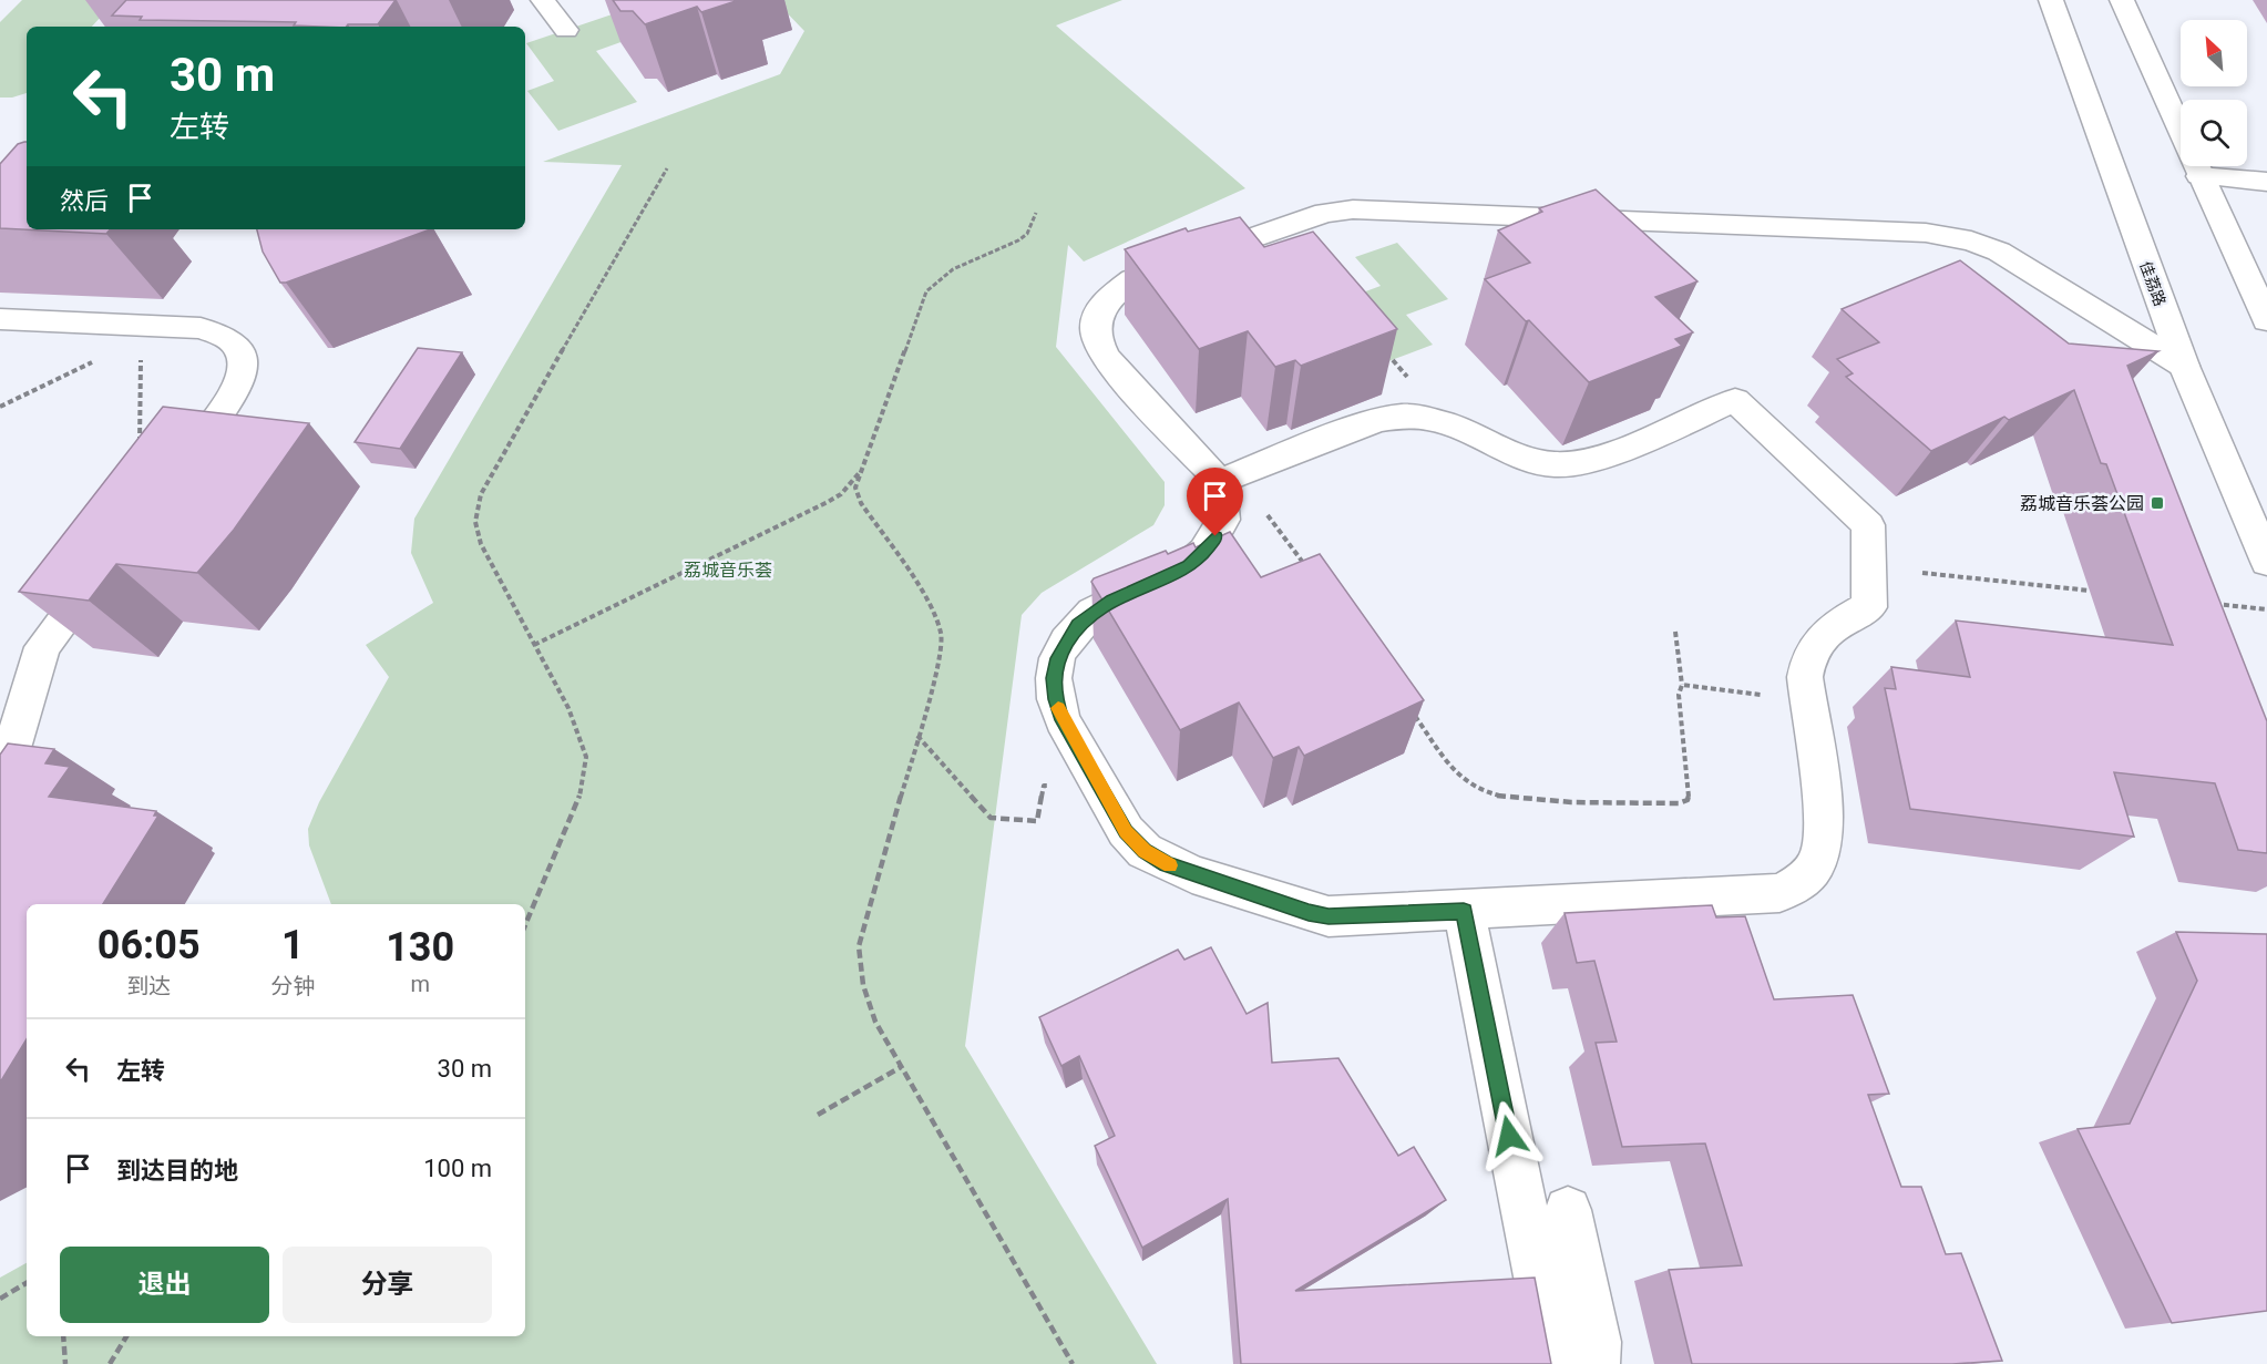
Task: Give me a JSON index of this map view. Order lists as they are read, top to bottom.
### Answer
{
  "streets": {
    "main road": ["佳荔路"]
  },
  "parks": ["荔城音乐荟"],
  "places": {
    "transit": ["荔城音乐荟公园"]
  },
  "north": "top left",
  "page": {
    "turn": ["30 m", "左转"],
    "then": "然后",
    "eta": [
      "06:05",
      "到达",
      "1",
      "分钟",
      "130",
      "m"
    ],
    "list": [
      {
        "name": "左转",
        "value": "30 m"
      },
      {
        "name": "到达目的地",
        "value": "100 m"
      }
    ],
    "buttons": ["退出", "分享"]
  }
}
